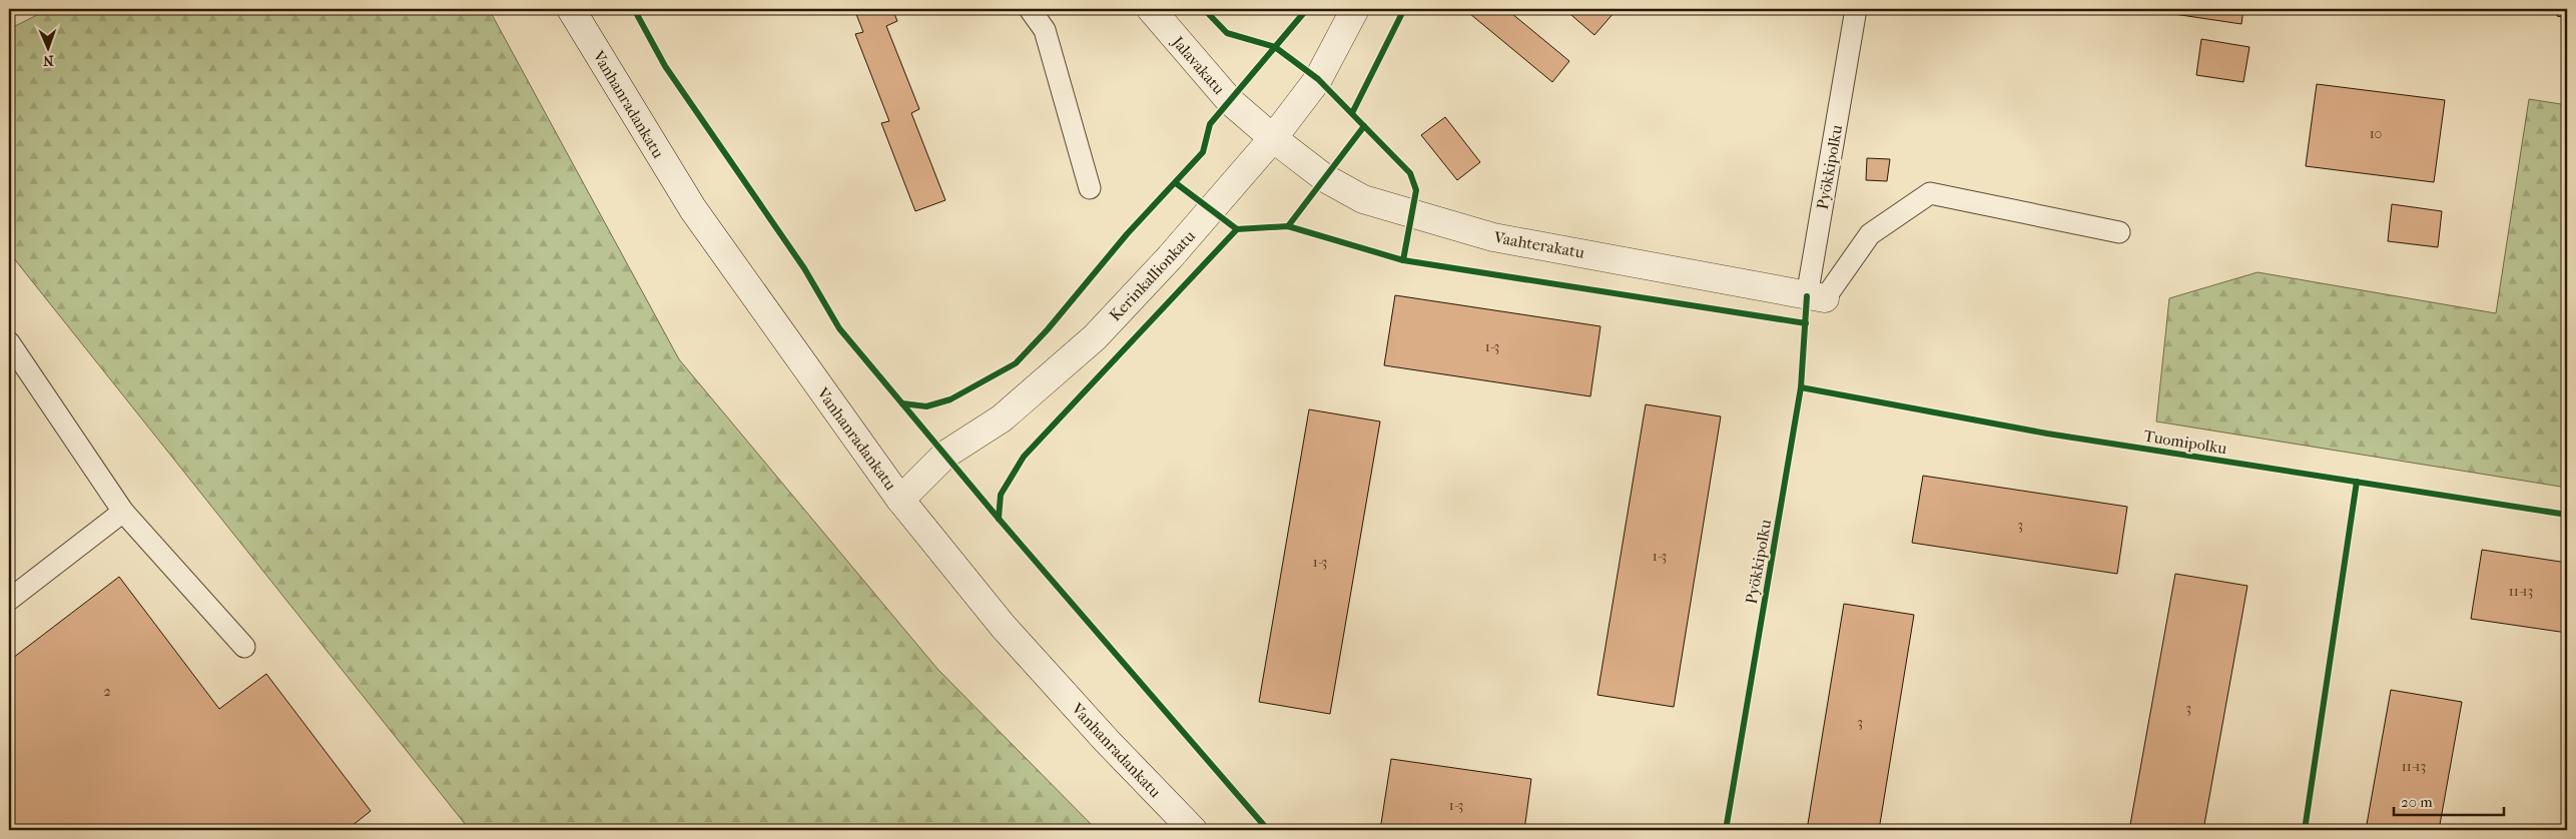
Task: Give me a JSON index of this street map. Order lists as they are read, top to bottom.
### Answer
{
  "streets": {
    "street": [
      "Jalavakatu",
      "Vanhanradankatu",
      "Vaahterakatu",
      "Kerinkallionkatu"
    ],
    "lane": ["Pyökkipolku"],
    "cycle path": ["Tuomipolku"]
  },
  "crossings": [
    ["Jalavakatu", "Vaahterakatu"],
    ["Jalavakatu", "Kerinkallionkatu"],
    ["Vanhanradankatu", "Kerinkallionkatu"],
    ["Pyökkipolku", "Vaahterakatu"],
    ["Vaahterakatu", "Kerinkallionkatu"]
  ],
  "house_numbers": [
    "10",
    "1-3",
    "3",
    "1-3",
    "1-3",
    "11-13",
    "2",
    "3",
    "3",
    "11-13",
    "1-3"
  ],
  "scale_bar": "20 m",
  "north": "bottom"
}
